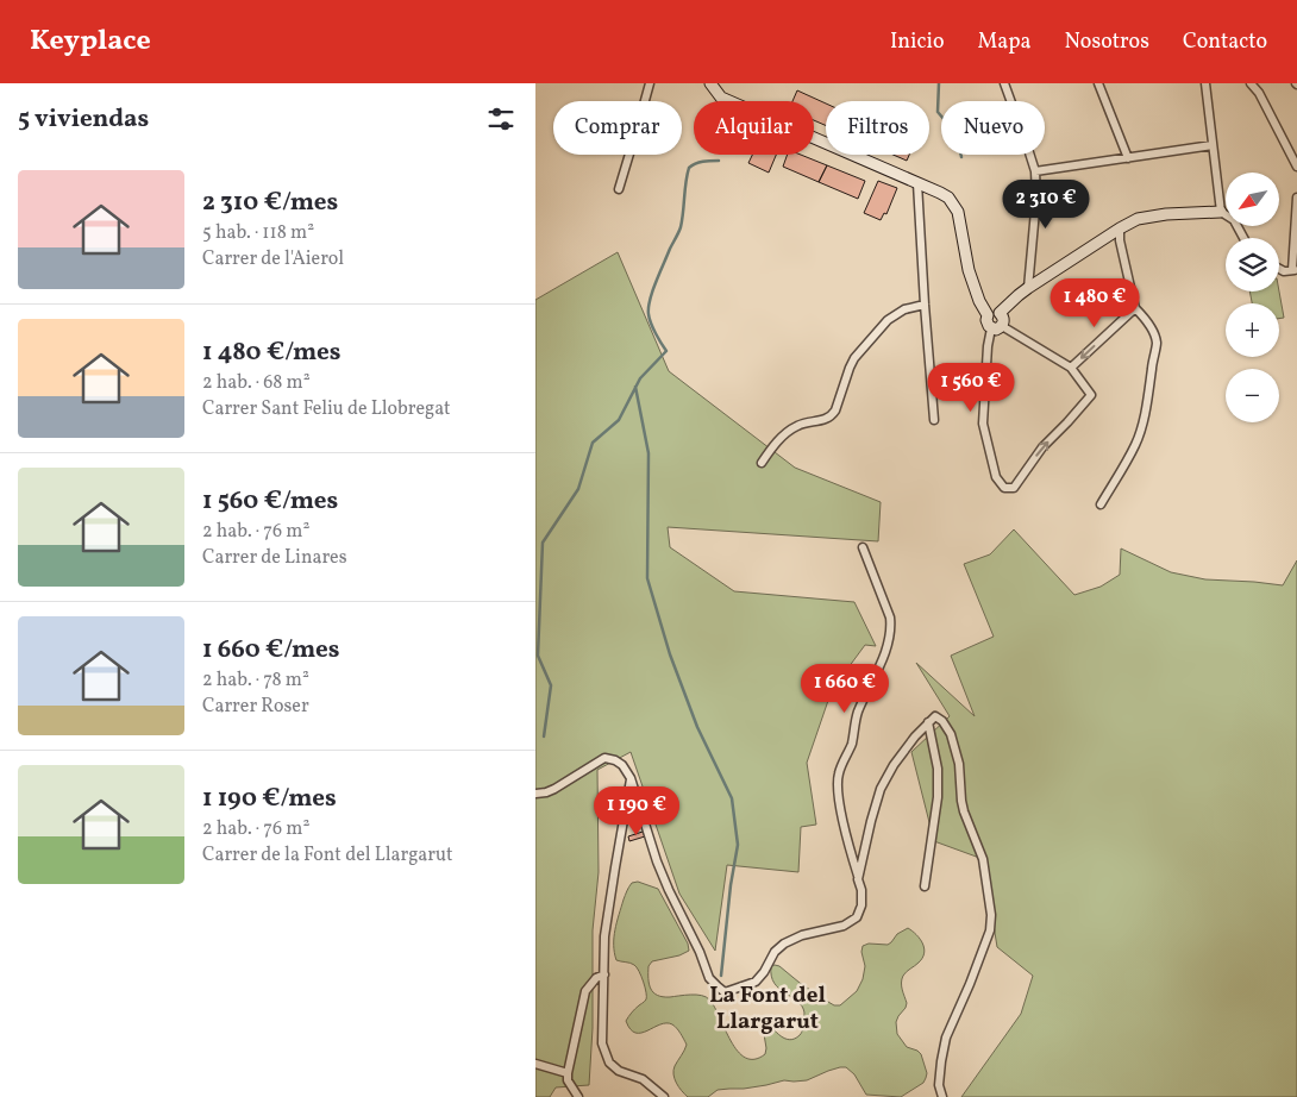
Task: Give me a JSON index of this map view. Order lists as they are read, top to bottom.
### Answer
{
  "districts": ["La Font del Llargarut"],
  "north": "bottom left",
  "page": {
    "header": "Keyplace",
    "nav": [
      "Inicio",
      "Mapa",
      "Nosotros",
      "Contacto"
    ],
    "heading": "5 viviendas",
    "chip": [
      "Comprar",
      "Alquilar",
      "Filtros",
      "Nuevo"
    ],
    "list": [
      {
        "name": "2 310 €/mes",
        "note": "5 hab. · 118 m² · Carrer de l'Aierol"
      },
      {
        "name": "1 480 €/mes",
        "note": "2 hab. · 68 m² · Carrer Sant Feliu de Llobregat"
      },
      {
        "name": "1 560 €/mes",
        "note": "2 hab. · 76 m² · Carrer de Linares"
      },
      {
        "name": "1 660 €/mes",
        "note": "2 hab. · 78 m² · Carrer Roser"
      },
      {
        "name": "1 190 €/mes",
        "note": "2 hab. · 76 m² · Carrer de la Font del Llargarut"
      }
    ],
    "map_buttons": ["+", "−"],
    "price": [
      "2 310 €",
      "1 480 €",
      "1 560 €",
      "1 660 €",
      "1 190 €"
    ]
  }
}
